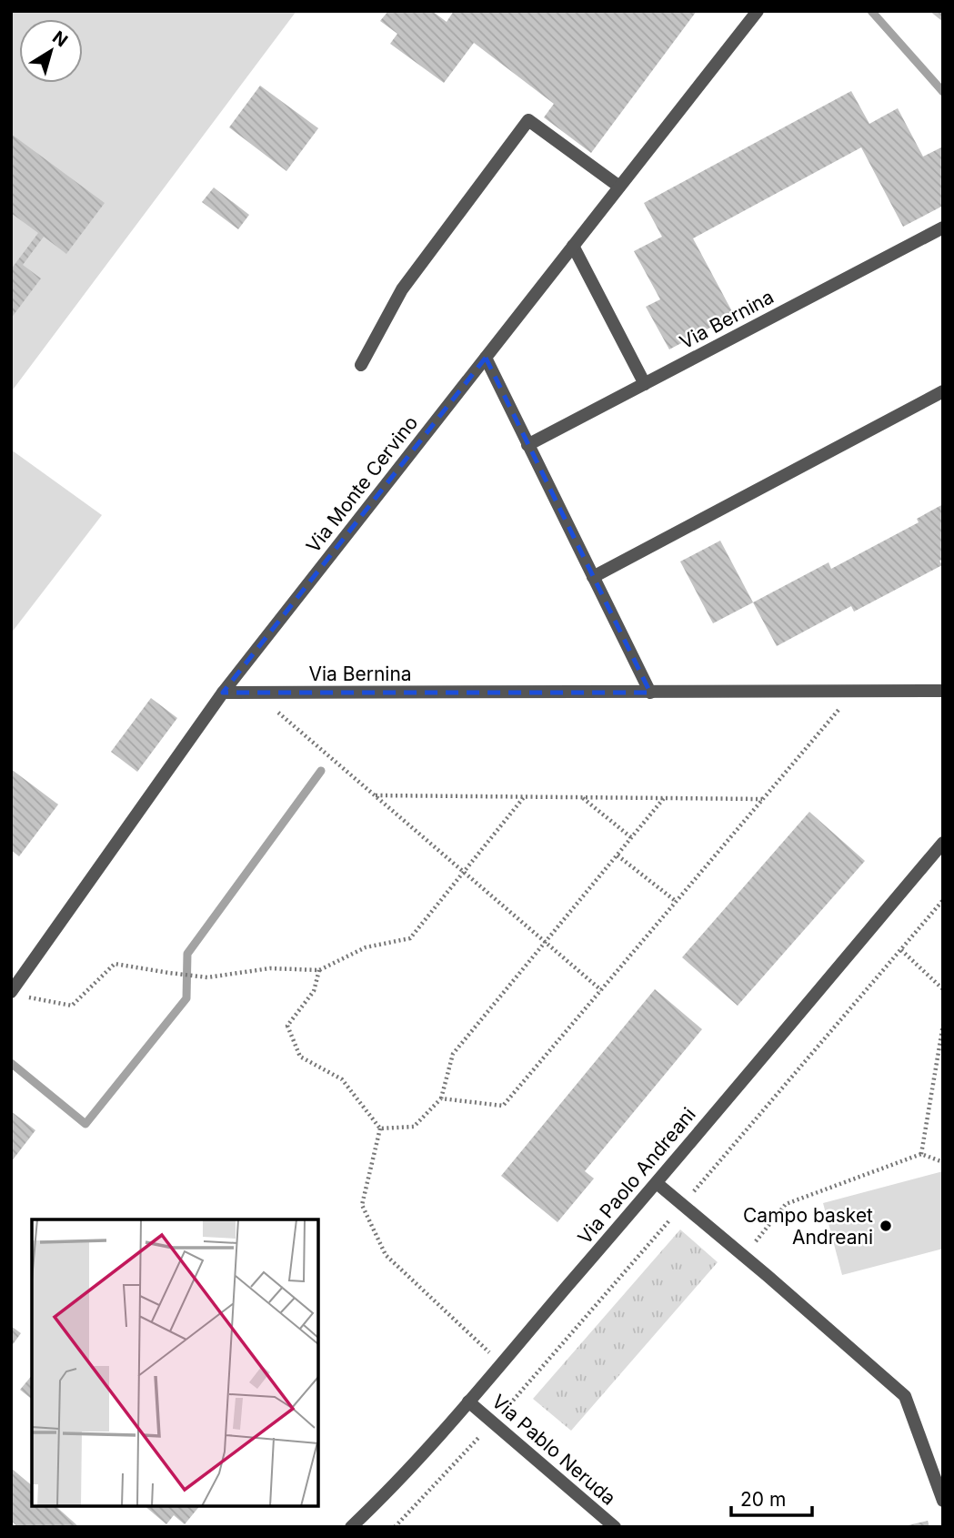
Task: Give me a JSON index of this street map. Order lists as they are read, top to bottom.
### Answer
{
  "streets": {
    "street": [
      "Via Bernina",
      "Via Monte Cervino",
      "Via Paolo Andreani",
      "Via Pablo Neruda"
    ]
  },
  "crossings": [
    ["Via Bernina", "Via Monte Cervino"],
    ["Via Paolo Andreani", "Via Pablo Neruda"]
  ],
  "places": ["Campo basket Andreani"],
  "scale_bar": "20 m",
  "north": "top right"
}
